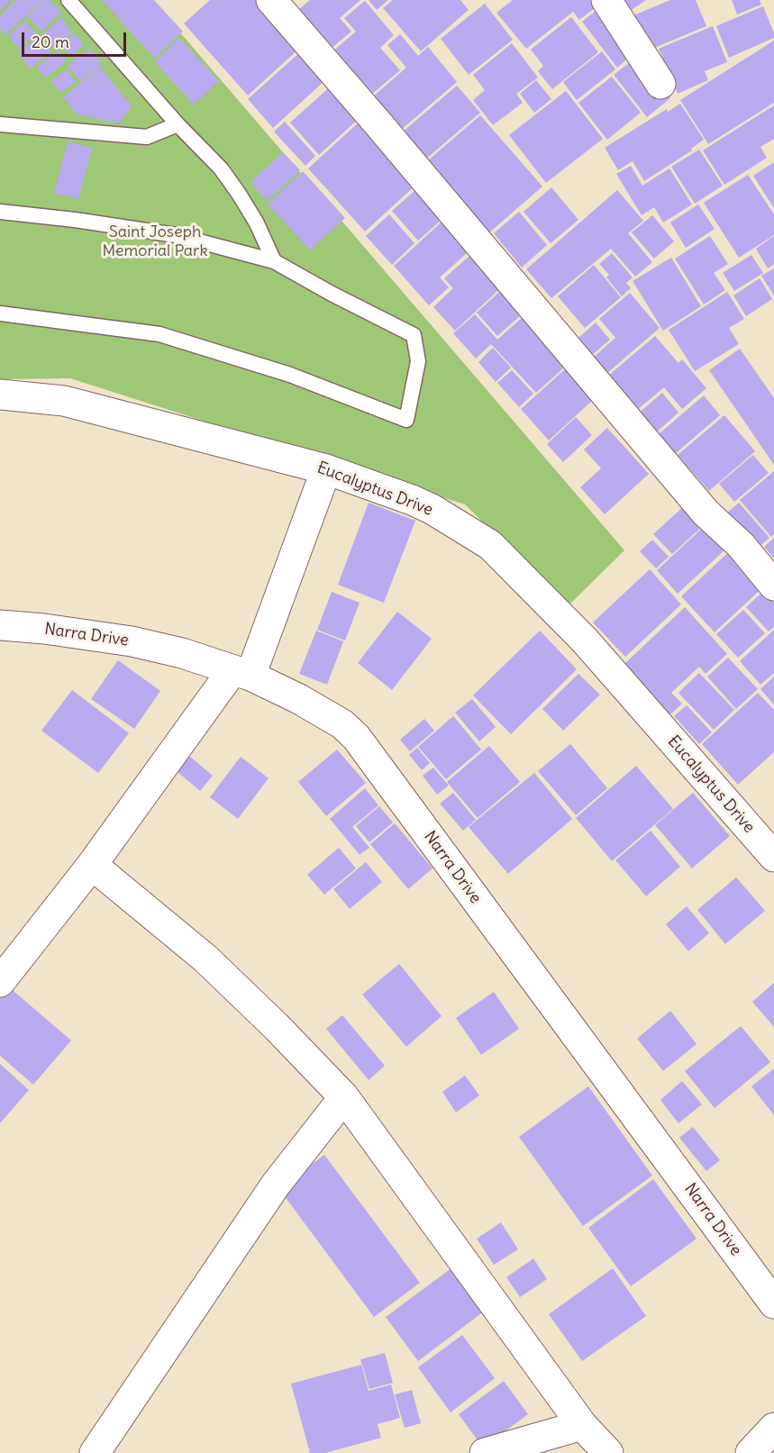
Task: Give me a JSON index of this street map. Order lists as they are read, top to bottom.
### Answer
{
  "streets": {
    "street": ["Eucalyptus Drive", "Narra Drive"]
  },
  "parks": ["Saint Joseph Memorial Park"],
  "scale_bar": "20 m"
}
